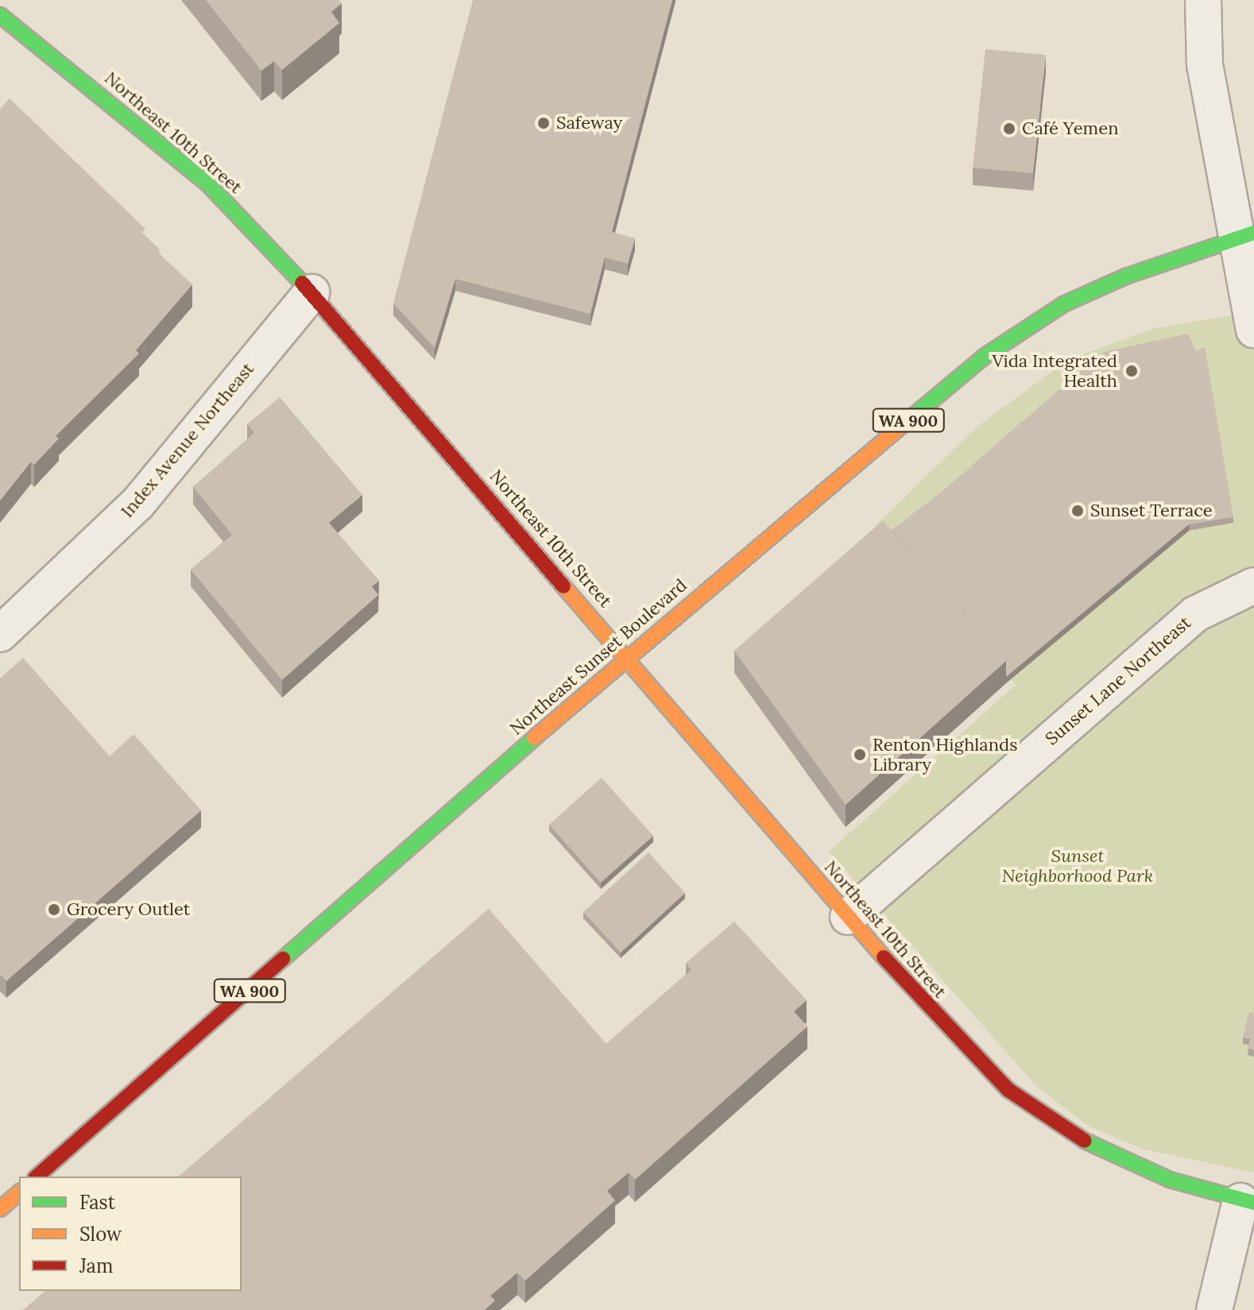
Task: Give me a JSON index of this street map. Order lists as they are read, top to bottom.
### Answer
{
  "streets": {
    "street": [
      "Northeast 10th Street",
      "WA 900",
      "Index Avenue Northeast",
      "Northeast Sunset Boulevard",
      "Sunset Lane Northeast"
    ]
  },
  "crossings": [
    ["Northeast 10th Street", "Index Avenue Northeast"],
    ["Northeast 10th Street", "Northeast Sunset Boulevard"],
    ["Northeast 10th Street", "Sunset Lane Northeast"]
  ],
  "parks": ["Sunset Neighborhood Park"],
  "places": [
    "Safeway",
    "Café Yemen",
    "Vida Integrated Health",
    "Sunset Terrace",
    "Renton Highlands Library",
    "Grocery Outlet"
  ],
  "legend": ["Fast", "Slow", "Jam"]
}
